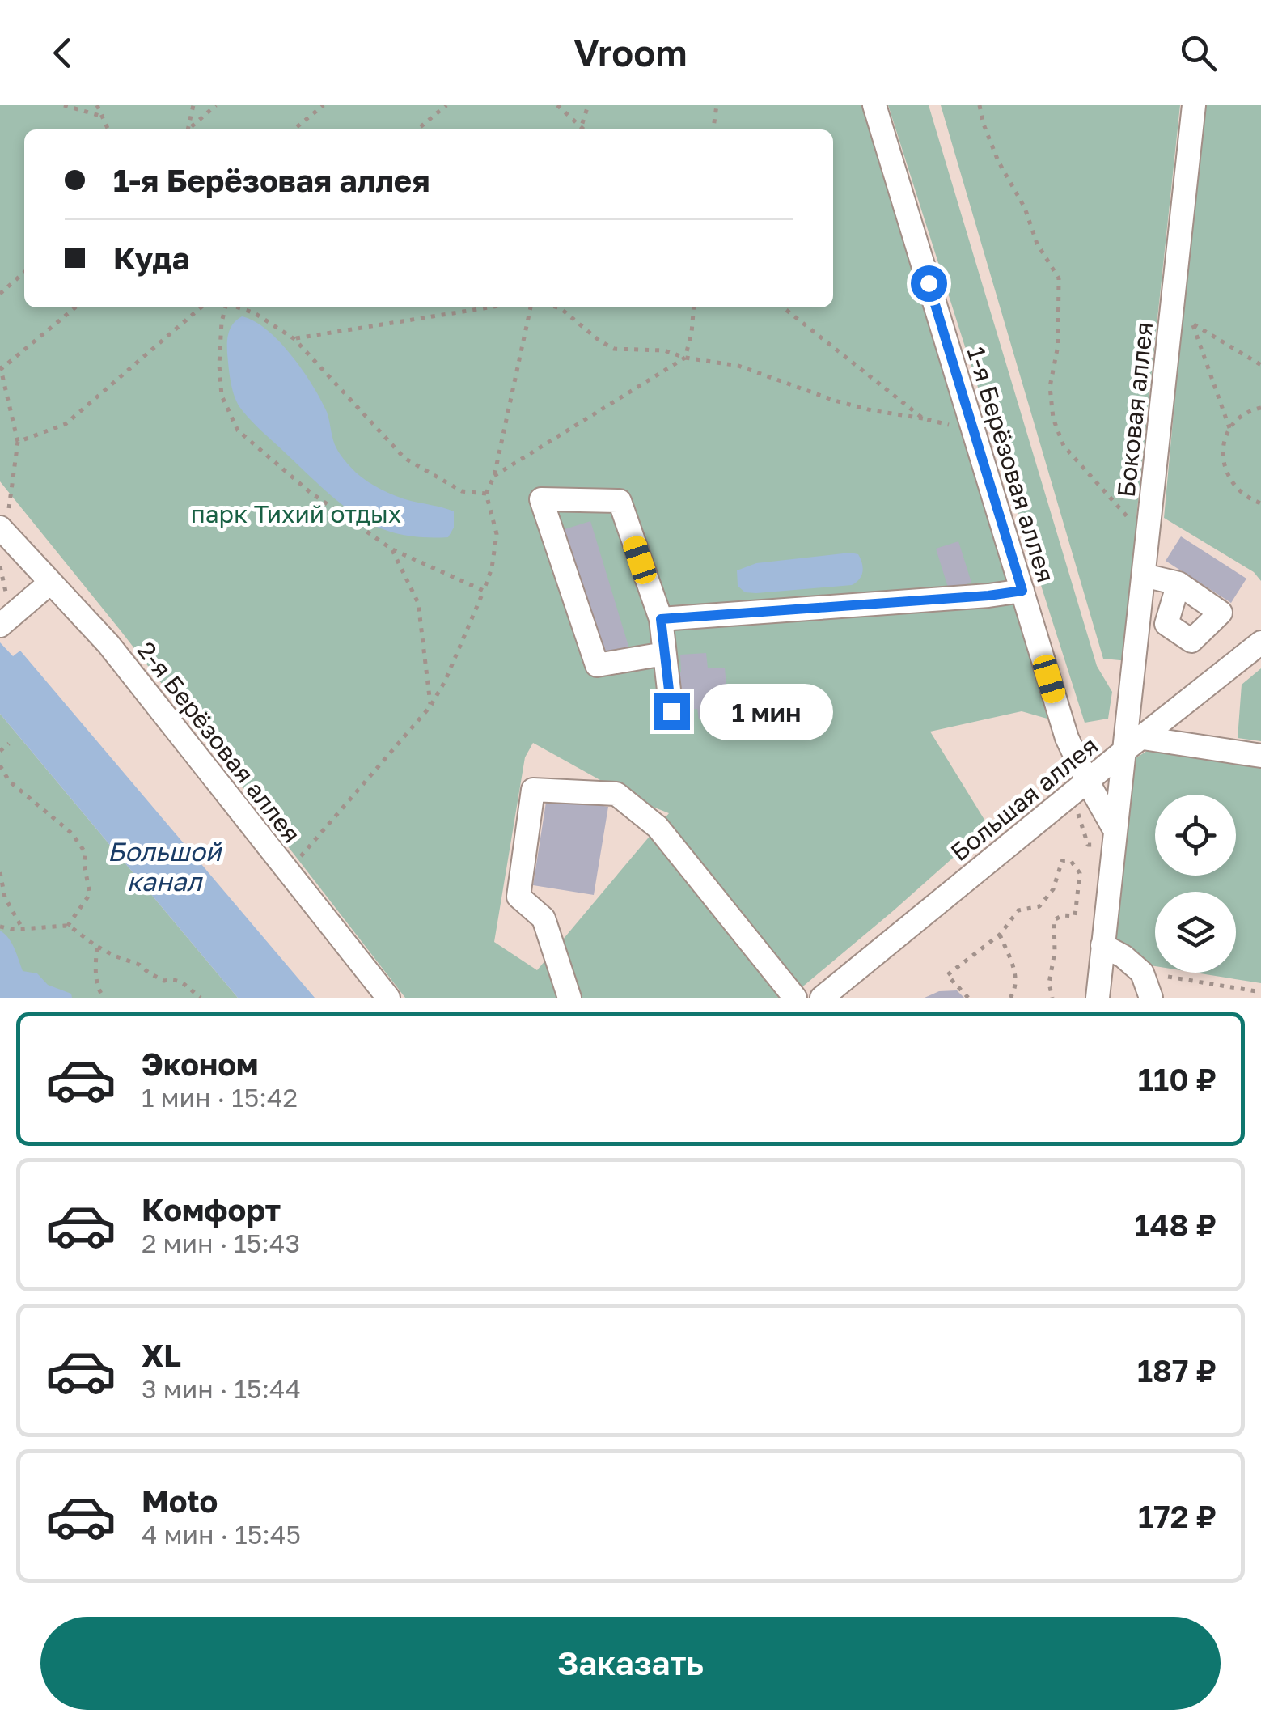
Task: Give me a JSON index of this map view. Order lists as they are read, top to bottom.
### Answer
{
  "streets": {
    "street": [
      "Боковая аллея",
      "1-я Берёзовая аллея",
      "2-я Берёзовая аллея",
      "Большая аллея"
    ]
  },
  "crossings": [
    ["Боковая аллея", "Большая аллея"],
    ["1-я Берёзовая аллея", "Большая аллея"]
  ],
  "water": ["Большой канал"],
  "parks": ["парк Тихий отдых"],
  "page": {
    "header": "Vroom",
    "banner": ["1-я Берёзовая аллея", "Куда"],
    "bubble": "1 мин",
    "list": [
      {
        "name": "Эконом",
        "note": "1 мин · 15:42",
        "value": "110 ₽"
      },
      {
        "name": "Комфорт",
        "note": "2 мин · 15:43",
        "value": "148 ₽"
      },
      {
        "name": "XL",
        "note": "3 мин · 15:44",
        "value": "187 ₽"
      },
      {
        "name": "Moto",
        "note": "4 мин · 15:45",
        "value": "172 ₽"
      }
    ],
    "buttons": "Заказать"
  }
}
